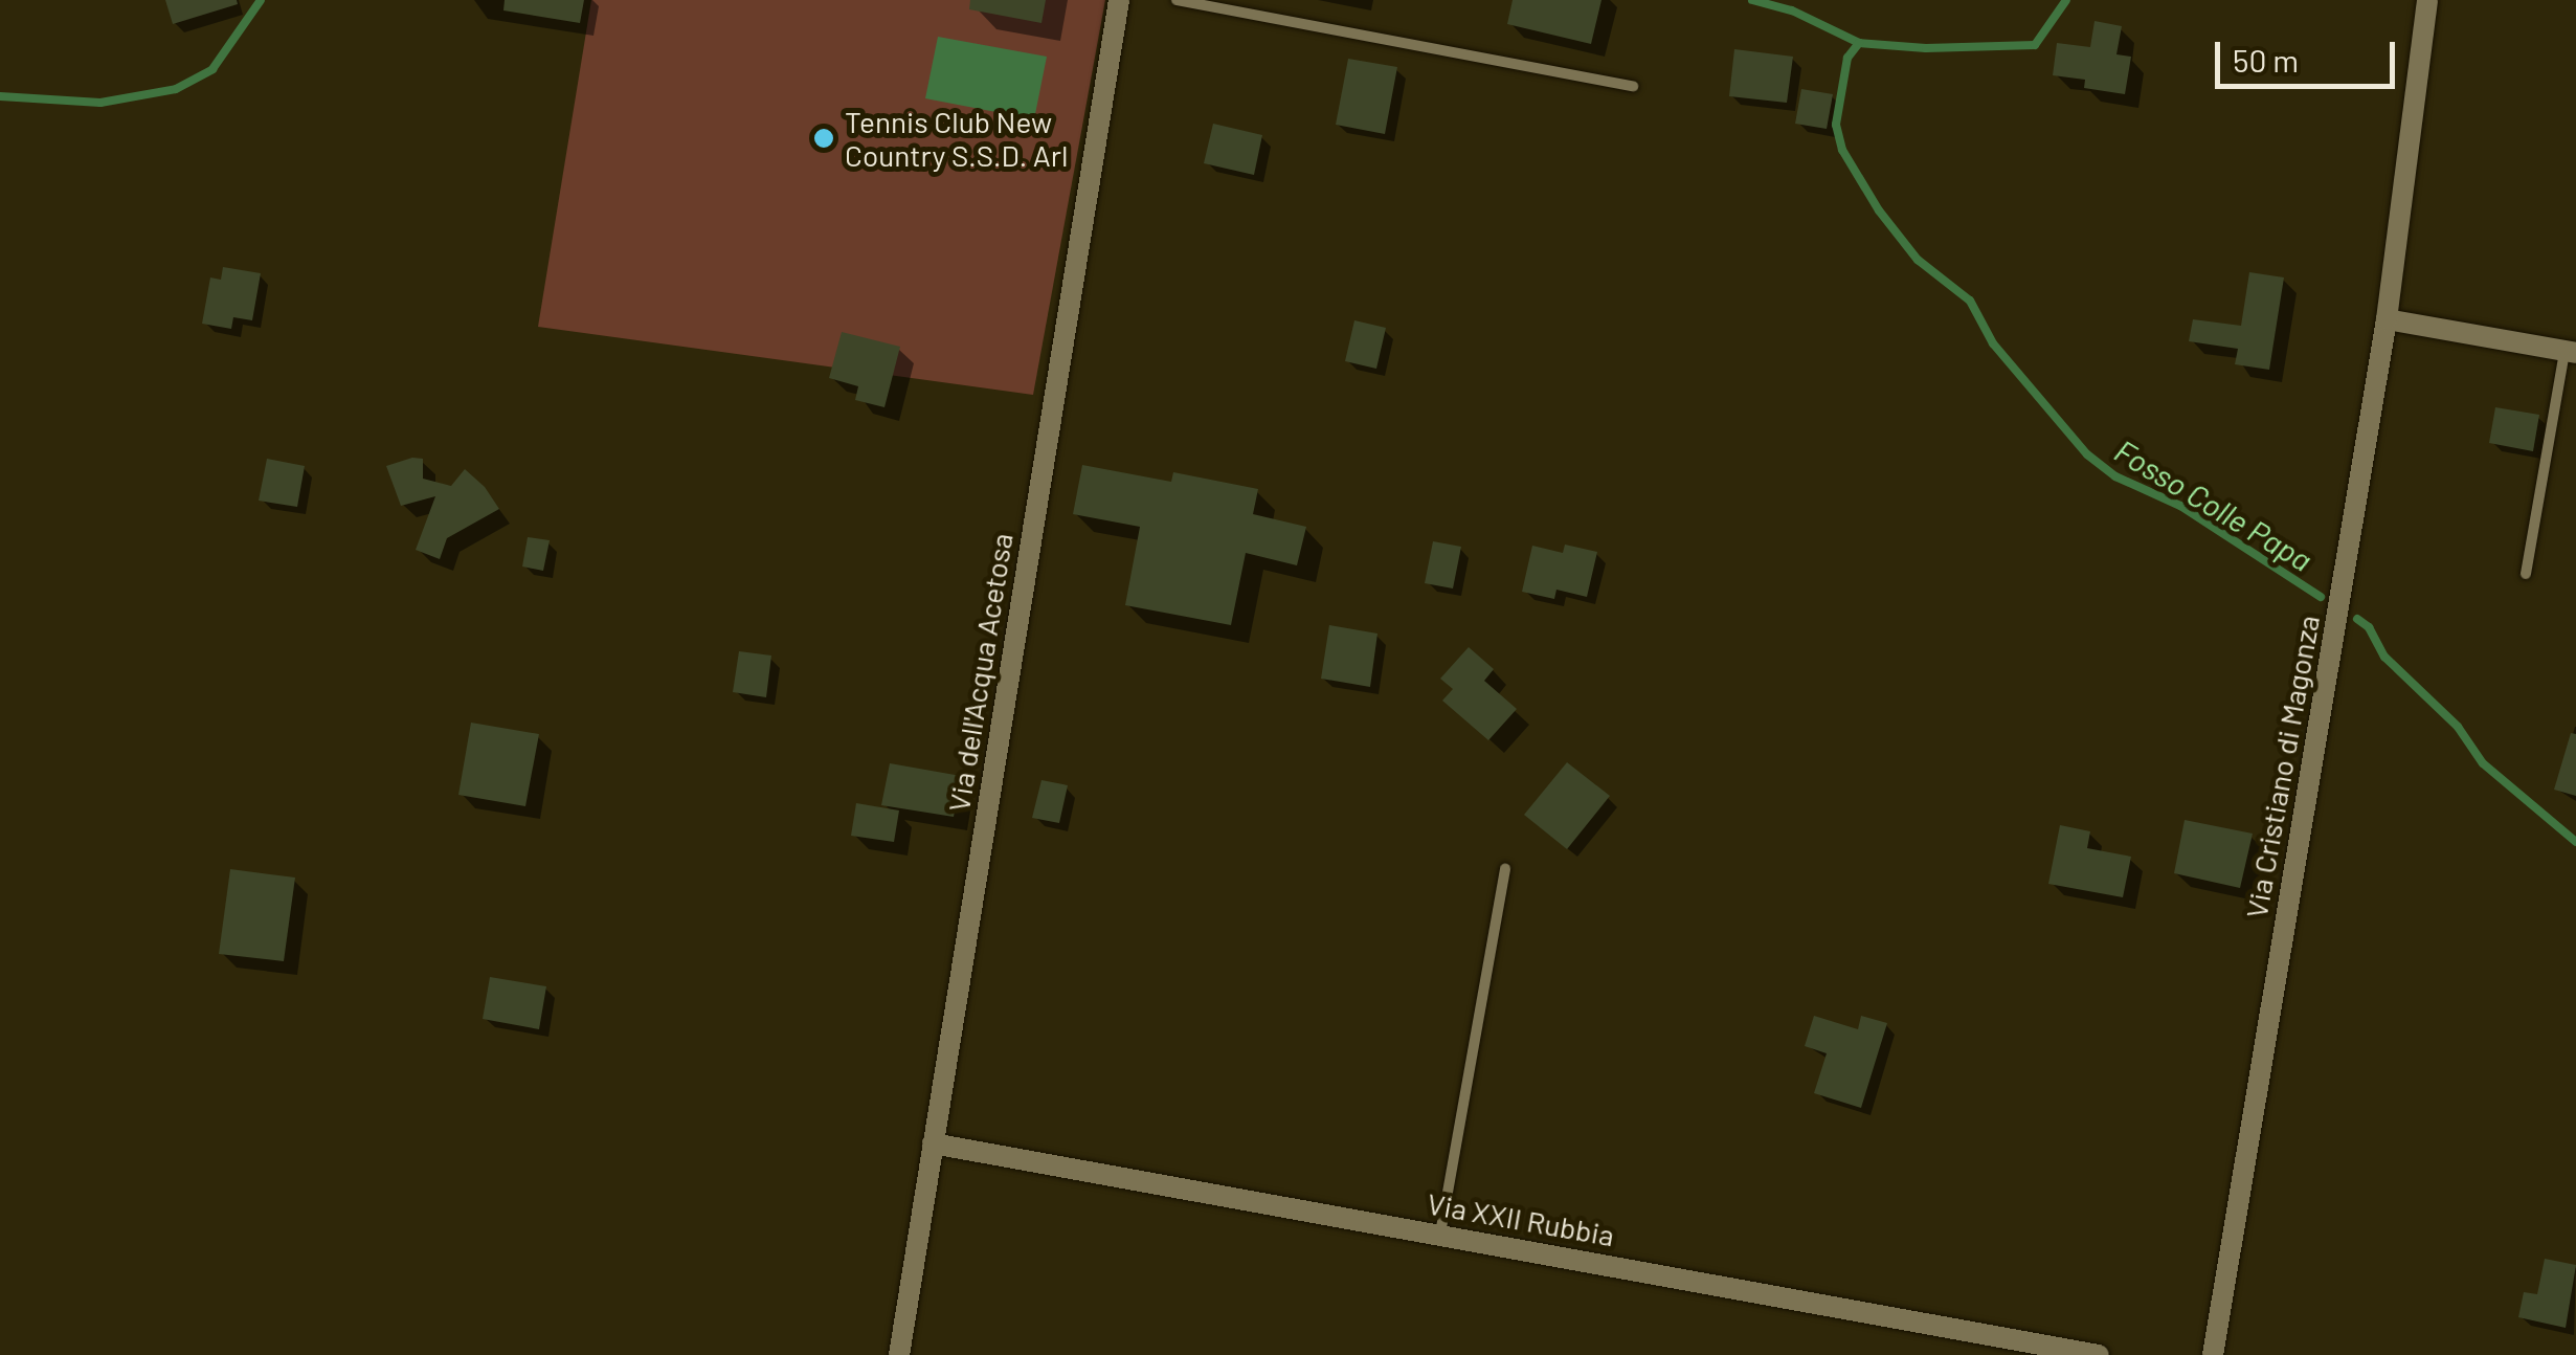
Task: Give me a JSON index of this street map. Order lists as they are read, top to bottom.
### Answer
{
  "streets": {
    "street": ["Via dell'Acqua Acetosa", "Via Cristiano di Magonza", "Via XXII Rubbia"]
  },
  "crossings": [
    ["Via dell'Acqua Acetosa", "Via XXII Rubbia"]
  ],
  "water": ["Fosso Colle Papa"],
  "places": ["Tennis Club New Country S.S.D. Arl"],
  "scale_bar": "50 m"
}
